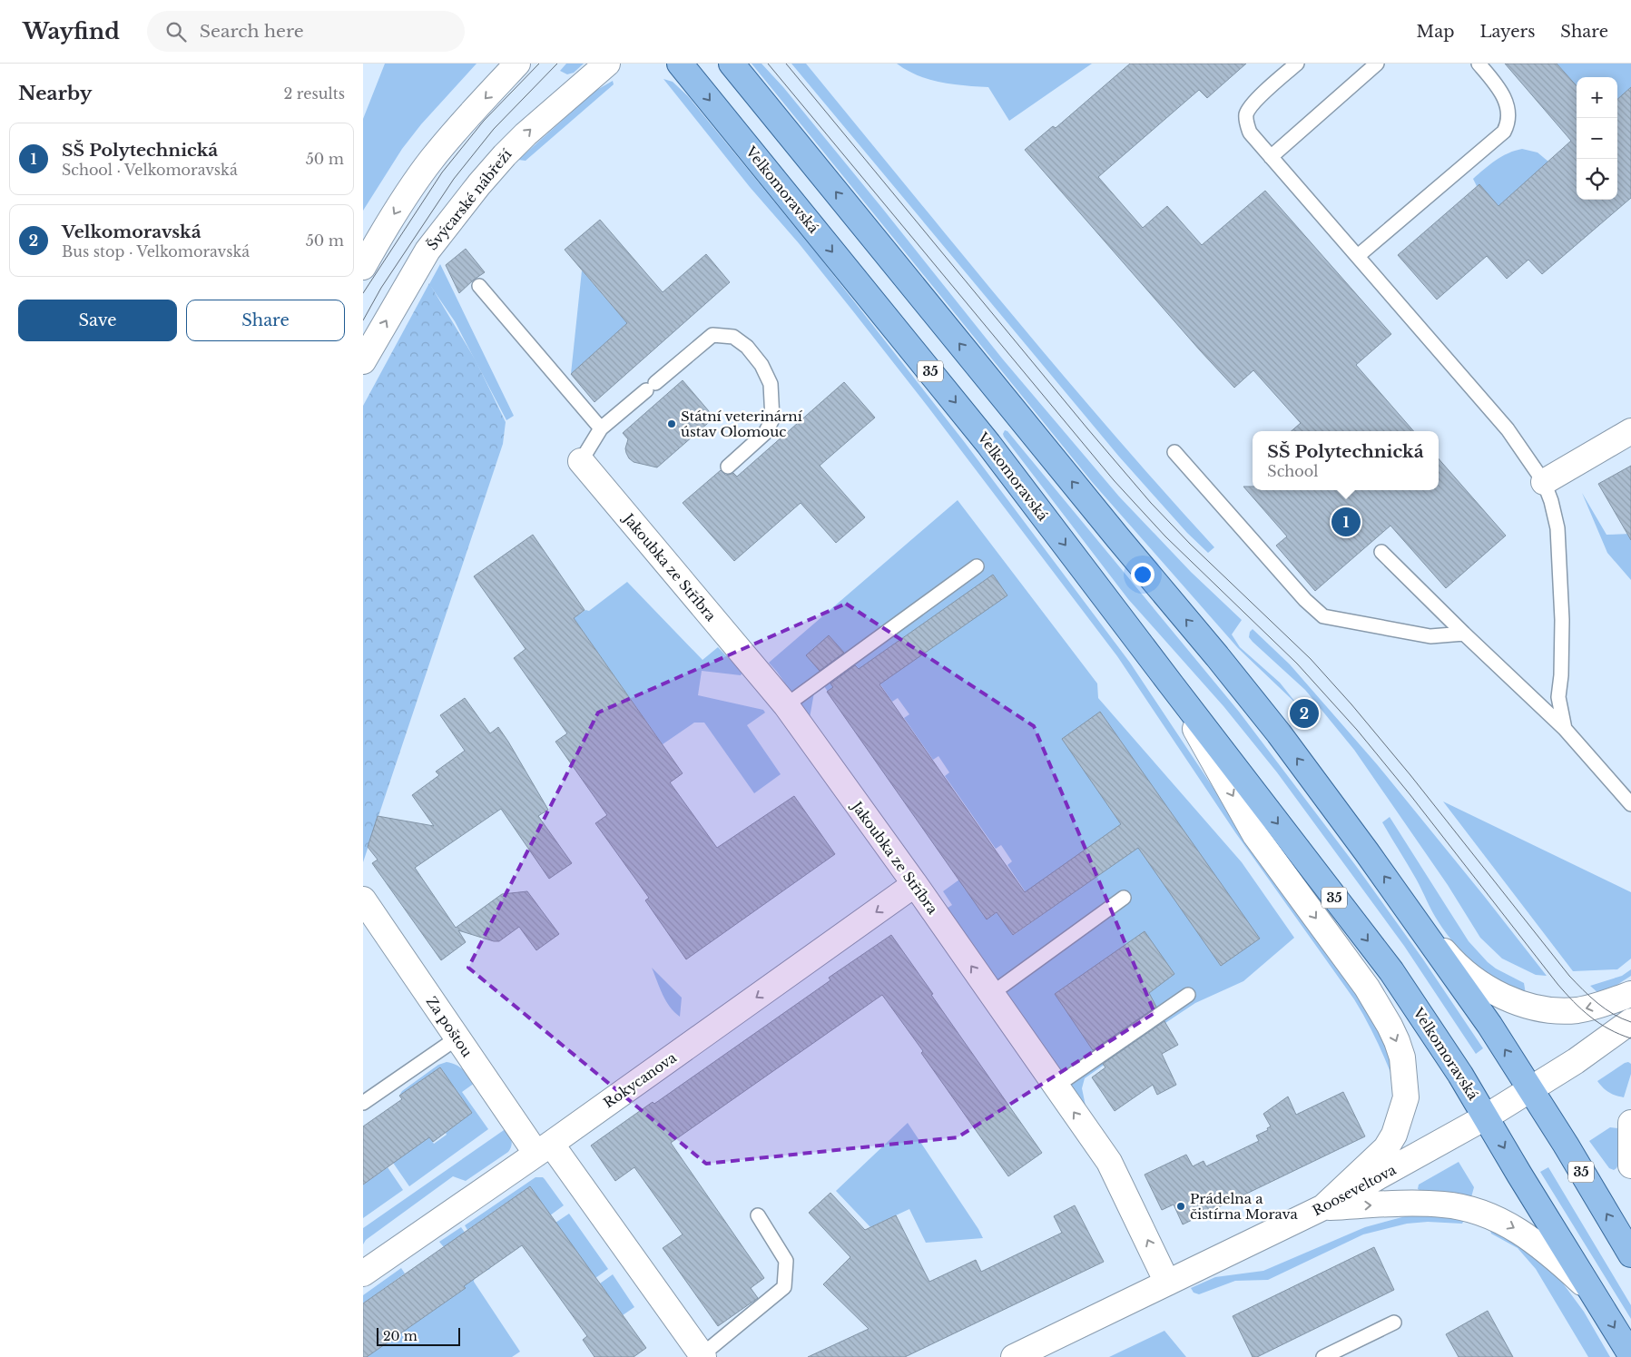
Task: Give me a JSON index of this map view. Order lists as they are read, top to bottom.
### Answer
{
  "streets": {
    "main road": ["Velkomoravská", "35"],
    "street": [
      "Švýcarské nábřeží",
      "Jakoubka ze Stříbra",
      "Za poštou",
      "Rokycanova",
      "Rooseveltova"
    ]
  },
  "crossings": [
    ["Velkomoravská", "Rooseveltova"],
    ["35", "Rooseveltova"],
    ["Jakoubka ze Stříbra", "Rokycanova"],
    ["Jakoubka ze Stříbra", "Rooseveltova"],
    ["Za poštou", "Rokycanova"]
  ],
  "one_way": ["Jakoubka ze Stříbra", "Rokycanova"],
  "places": ["Státní veterinární ústav Olomouc", "Prádelna a čistírna Morava"],
  "scale_bar": "20 m",
  "page": {
    "header": "Wayfind",
    "search": "Search here",
    "nav": ["Map", "Layers", "Share"],
    "heading": ["Nearby", "2 results"],
    "map_buttons": ["+", "−"],
    "list": [
      {
        "mark": "1",
        "name": "SŠ Polytechnická",
        "note": "School · Velkomoravská",
        "value": "50 m"
      },
      {
        "mark": "2",
        "name": "Velkomoravská",
        "note": "Bus stop · Velkomoravská",
        "value": "50 m"
      }
    ],
    "buttons": ["Save", "Share"],
    "popup": ["SŠ Polytechnická", "School"],
    "pins": ["1", "2"],
    "scale": "20 m"
  }
}
